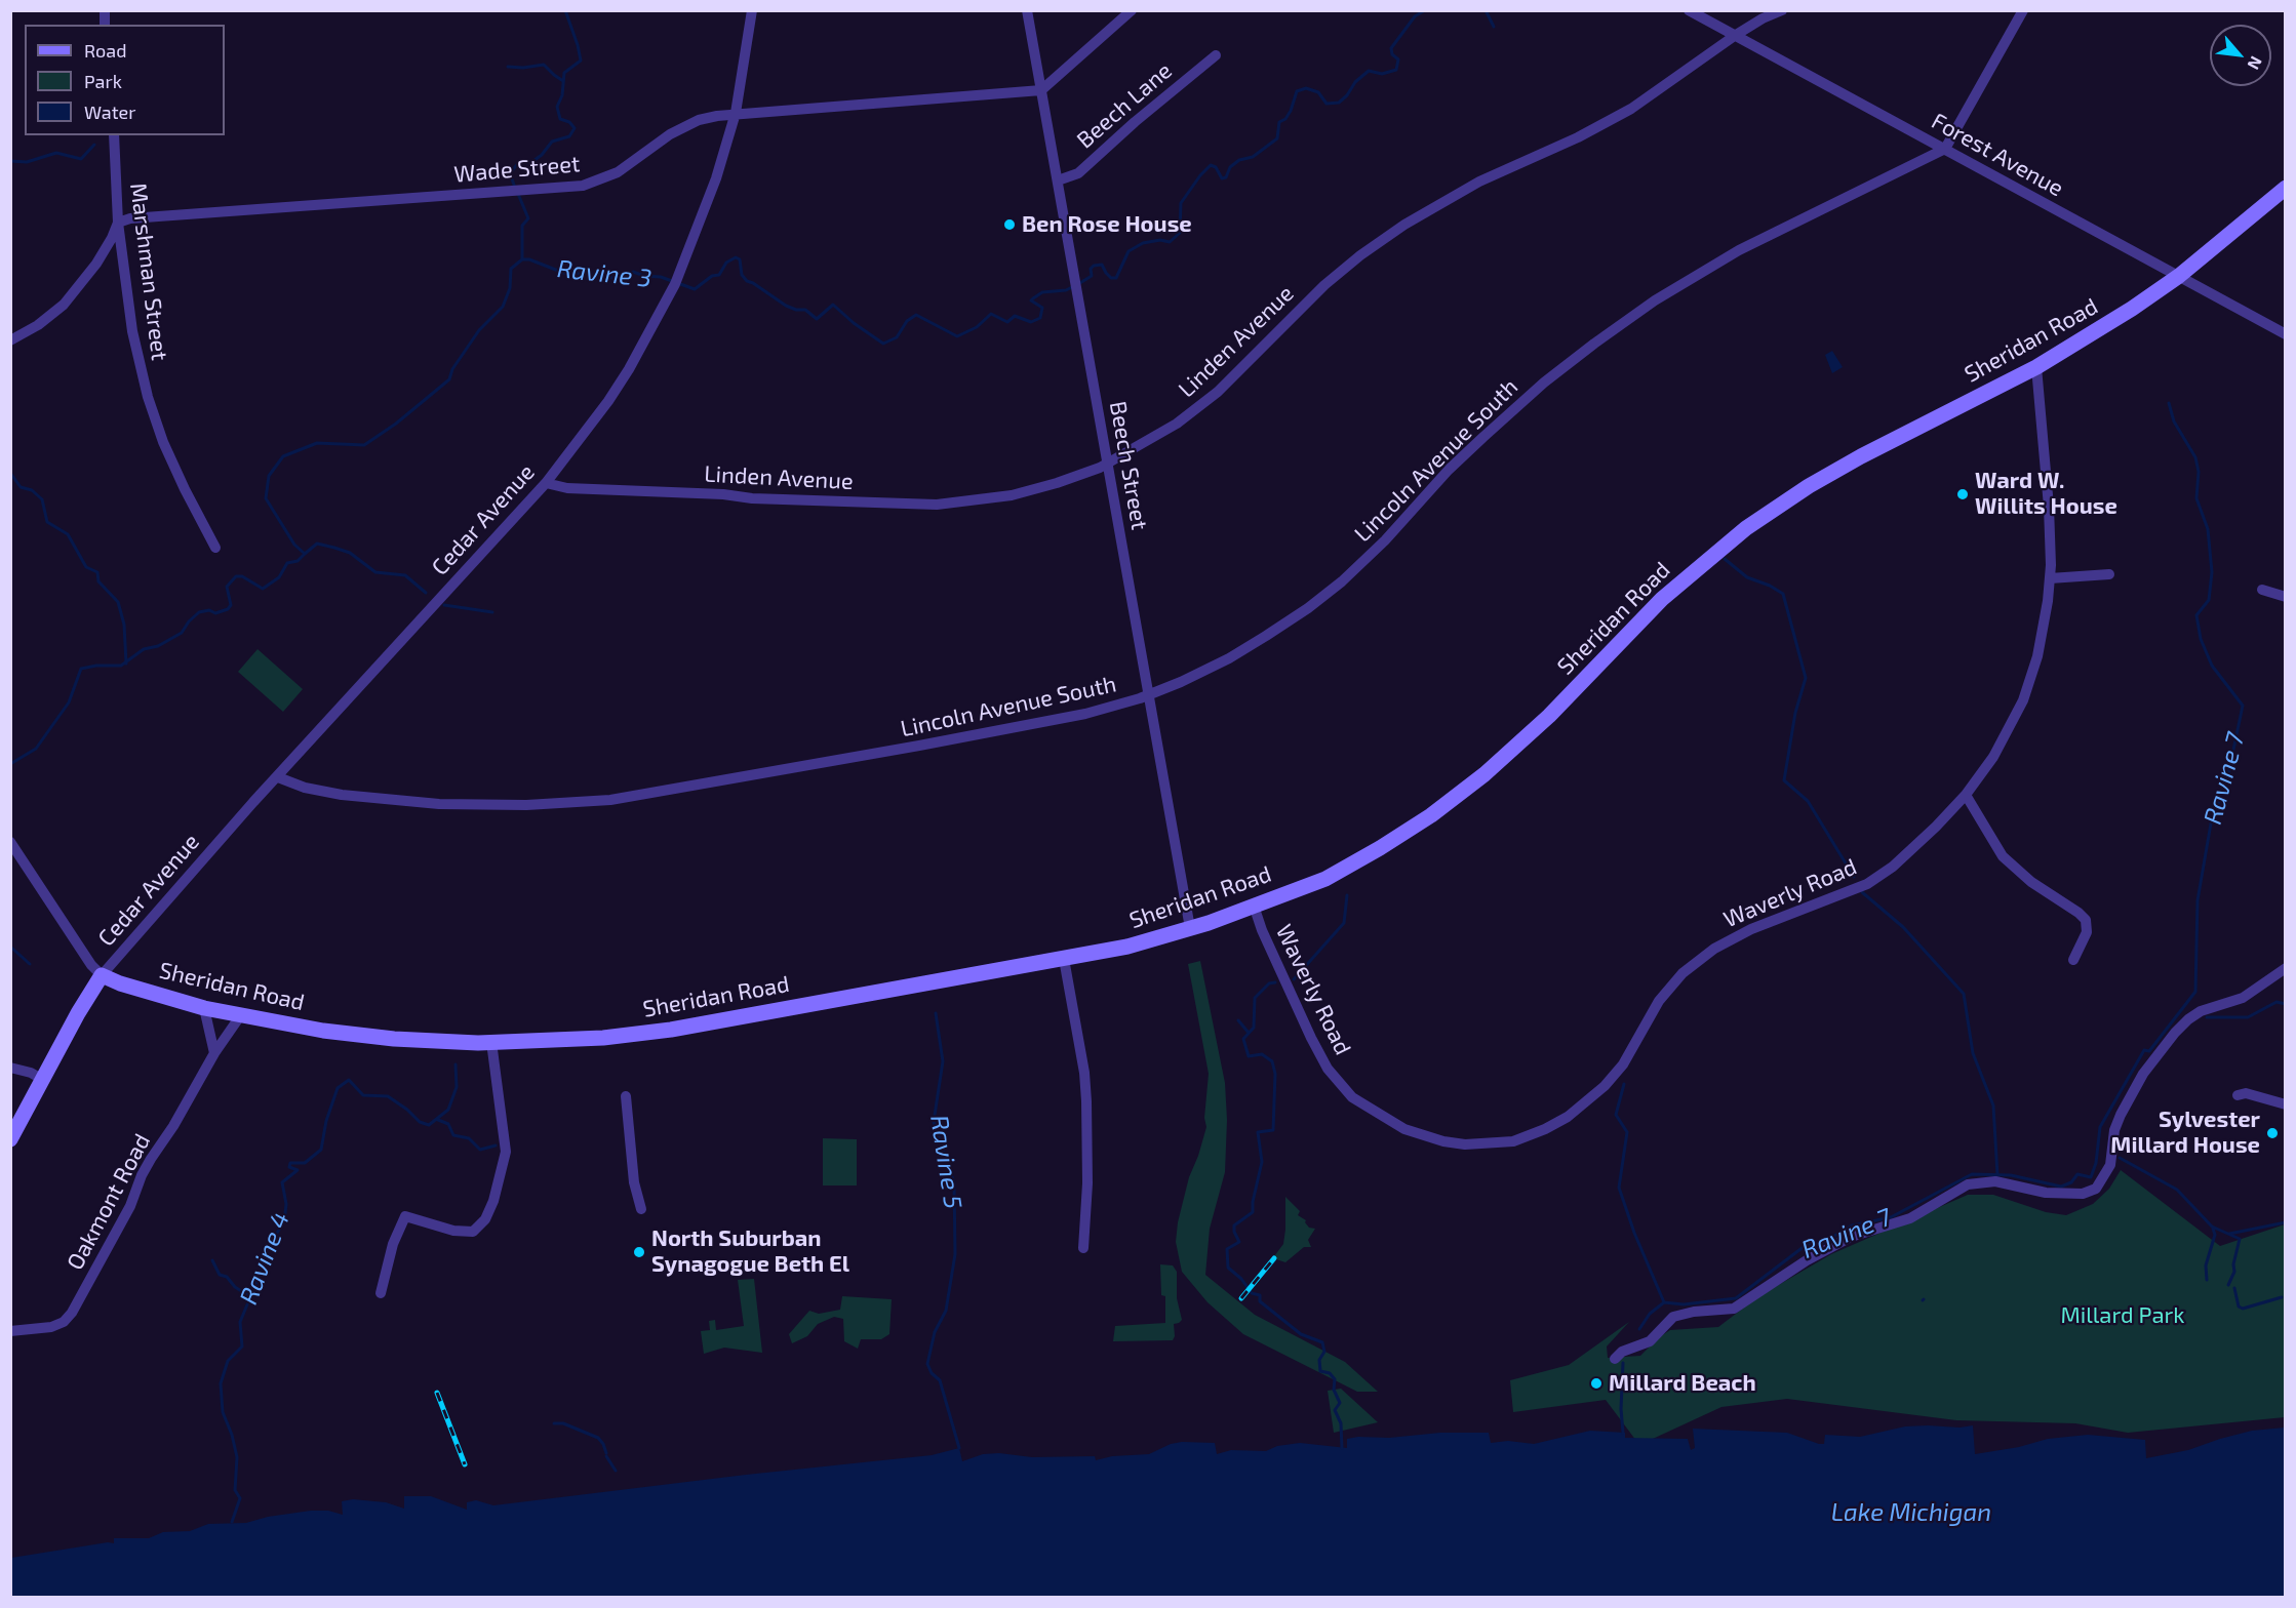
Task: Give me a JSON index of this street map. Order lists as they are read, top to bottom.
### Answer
{
  "streets": {
    "street": [
      "Beech Lane",
      "Forest Avenue",
      "Wade Street",
      "Marshman Street",
      "Sheridan Road",
      "Linden Avenue",
      "Lincoln Avenue South",
      "Beech Street",
      "Cedar Avenue",
      "Waverly Road",
      "Oakmont Road"
    ]
  },
  "crossings": [
    ["Beech Lane", "Beech Street"],
    ["Forest Avenue", "Sheridan Road"],
    ["Forest Avenue", "Linden Avenue"],
    ["Forest Avenue", "Lincoln Avenue South"],
    ["Wade Street", "Marshman Street"],
    ["Wade Street", "Beech Street"],
    ["Wade Street", "Cedar Avenue"],
    ["Sheridan Road", "Beech Street"],
    ["Sheridan Road", "Cedar Avenue"],
    ["Sheridan Road", "Waverly Road"],
    ["Sheridan Road", "Oakmont Road"],
    ["Linden Avenue", "Beech Street"],
    ["Linden Avenue", "Cedar Avenue"],
    ["Lincoln Avenue South", "Beech Street"],
    ["Lincoln Avenue South", "Cedar Avenue"]
  ],
  "water": [
    "Ravine 3",
    "Ravine 7",
    "Ravine 5",
    "Ravine 4",
    "Lake Michigan"
  ],
  "parks": ["Millard Park"],
  "places": [
    "Ben Rose House",
    "Ward W. Willits House",
    "Sylvester Millard House",
    "North Suburban Synagogue Beth El",
    "Millard Beach"
  ],
  "legend": ["Road", "Park", "Water"],
  "north": "bottom right"
}
